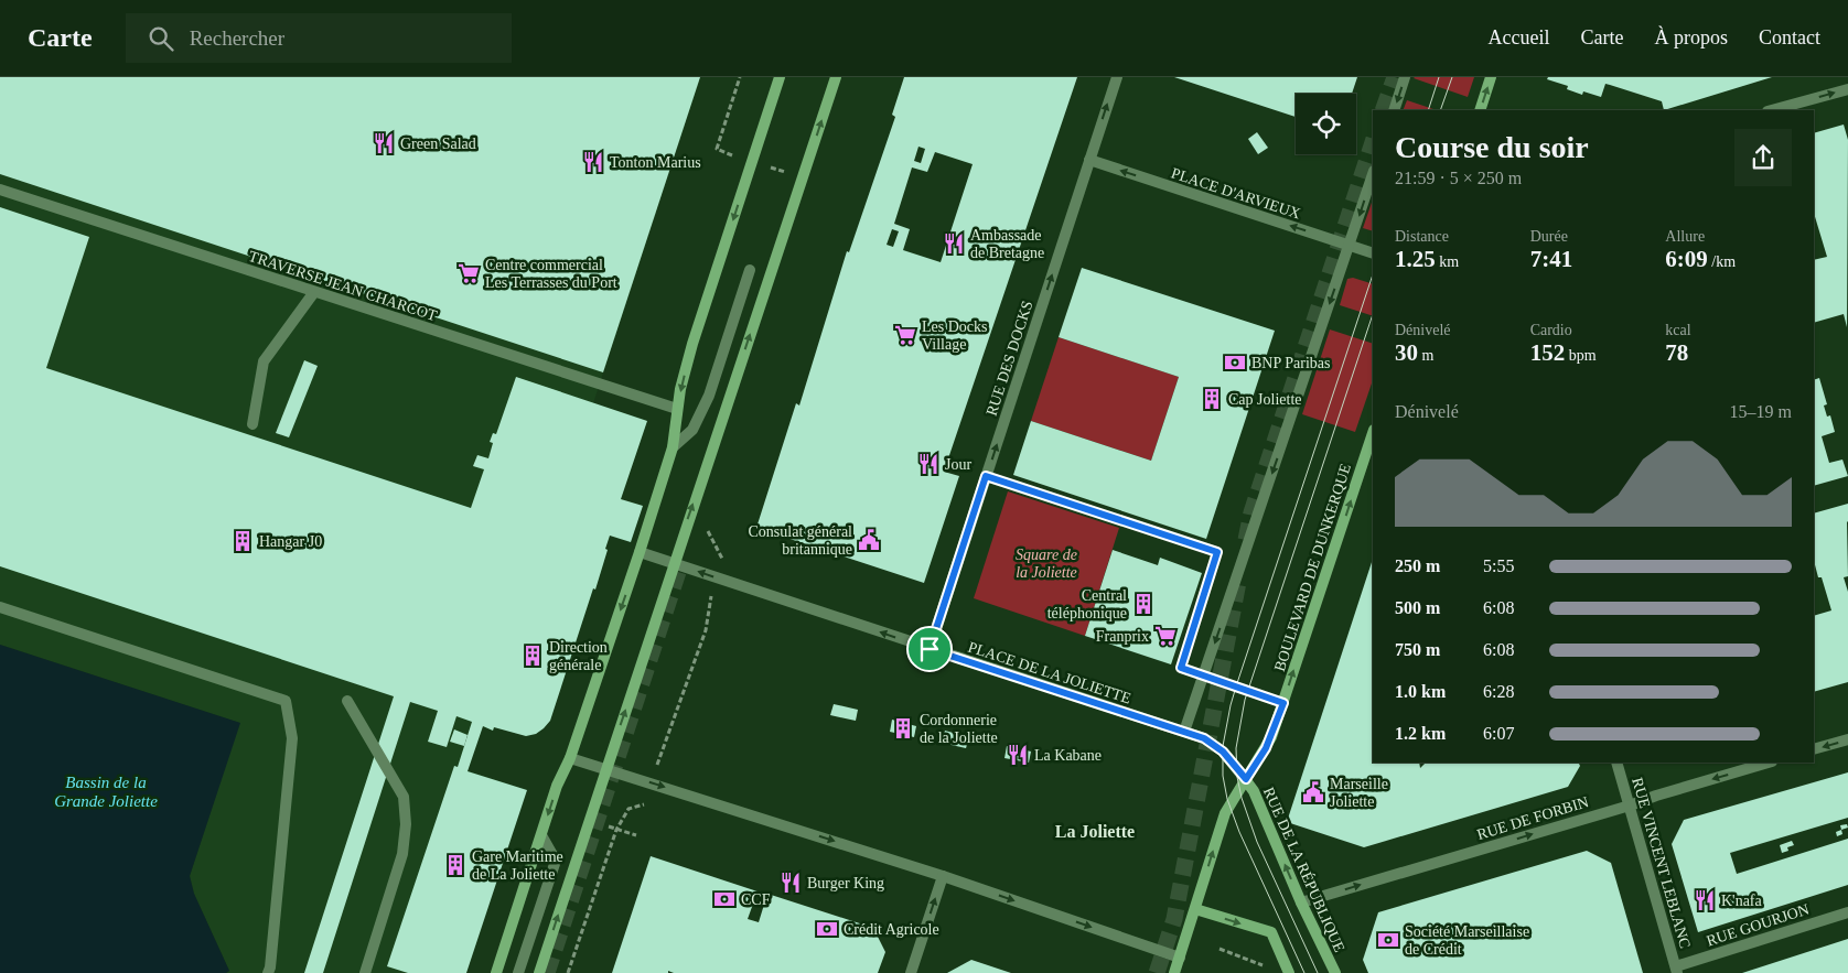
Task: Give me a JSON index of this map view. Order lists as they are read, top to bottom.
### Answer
{
  "streets": {
    "street": [
      "PLACE D'ARVIEUX",
      "TRAVERSE JEAN CHARCOT",
      "RUE DES DOCKS",
      "BOULEVARD DE DUNKERQUE",
      "PLACE DE LA JOLIETTE",
      "RUE DE FORBIN",
      "RUE VINCENT LEBLANC",
      "RUE DE LA RÉPUBLIQUE",
      "RUE GOURJON"
    ]
  },
  "crossings": [
    ["PLACE D'ARVIEUX", "RUE DES DOCKS"],
    ["RUE DES DOCKS", "PLACE DE LA JOLIETTE"],
    ["BOULEVARD DE DUNKERQUE", "PLACE DE LA JOLIETTE"],
    ["BOULEVARD DE DUNKERQUE", "RUE DE LA RÉPUBLIQUE"],
    ["PLACE DE LA JOLIETTE", "RUE DE LA RÉPUBLIQUE"],
    ["RUE DE FORBIN", "RUE VINCENT LEBLANC"],
    ["RUE DE FORBIN", "RUE DE LA RÉPUBLIQUE"],
    ["RUE VINCENT LEBLANC", "RUE GOURJON"]
  ],
  "one_way": [
    "PLACE D'ARVIEUX",
    "RUE DES DOCKS",
    "PLACE DE LA JOLIETTE",
    "RUE DE LA RÉPUBLIQUE"
  ],
  "districts": ["La Joliette"],
  "water": ["Bassin de la Grande Joliette"],
  "parks": ["Square de la Joliette"],
  "places": {
    "restaurant": [
      "Green Salad",
      "Tonton Marius",
      "Ambassade de Bretagne",
      "Jour",
      "La Kabane",
      "Burger King",
      "K'nafa"
    ],
    "supermarket": ["Centre commercial Les Terrasses du Port", "Les Docks Village", "Franprix"],
    "bank": [
      "BNP Paribas",
      "CCF",
      "Crédit Agricole",
      "Société Marseillaise de Crédit"
    ],
    "building": [
      "Cap Joliette",
      "Hangar J0",
      "Central téléphonique",
      "Direction générale",
      "Cordonnerie de la Joliette",
      "Gare Maritime de La Joliette"
    ],
    "public building": ["Consulat général britannique", "Marseille Joliette"]
  },
  "page": {
    "header": "Carte",
    "search": "Rechercher",
    "nav": [
      "Accueil",
      "Carte",
      "À propos",
      "Contact"
    ],
    "heading": ["Course du soir", "21:59 · 5 × 250 m"],
    "stats": [
      ["Distance", "1.25 km"],
      ["Durée", "7:41"],
      ["Allure", "6:09 /km"],
      ["Dénivelé", "30 m"],
      ["Cardio", "152 bpm"],
      ["kcal", "78"]
    ],
    "chart": ["Dénivelé", "15–19 m"],
    "list": [
      {
        "name": "250 m",
        "note": "5:55"
      },
      {
        "name": "500 m",
        "note": "6:08"
      },
      {
        "name": "750 m",
        "note": "6:08"
      },
      {
        "name": "1.0 km",
        "note": "6:28"
      },
      {
        "name": "1.2 km",
        "note": "6:07"
      }
    ]
  }
}
